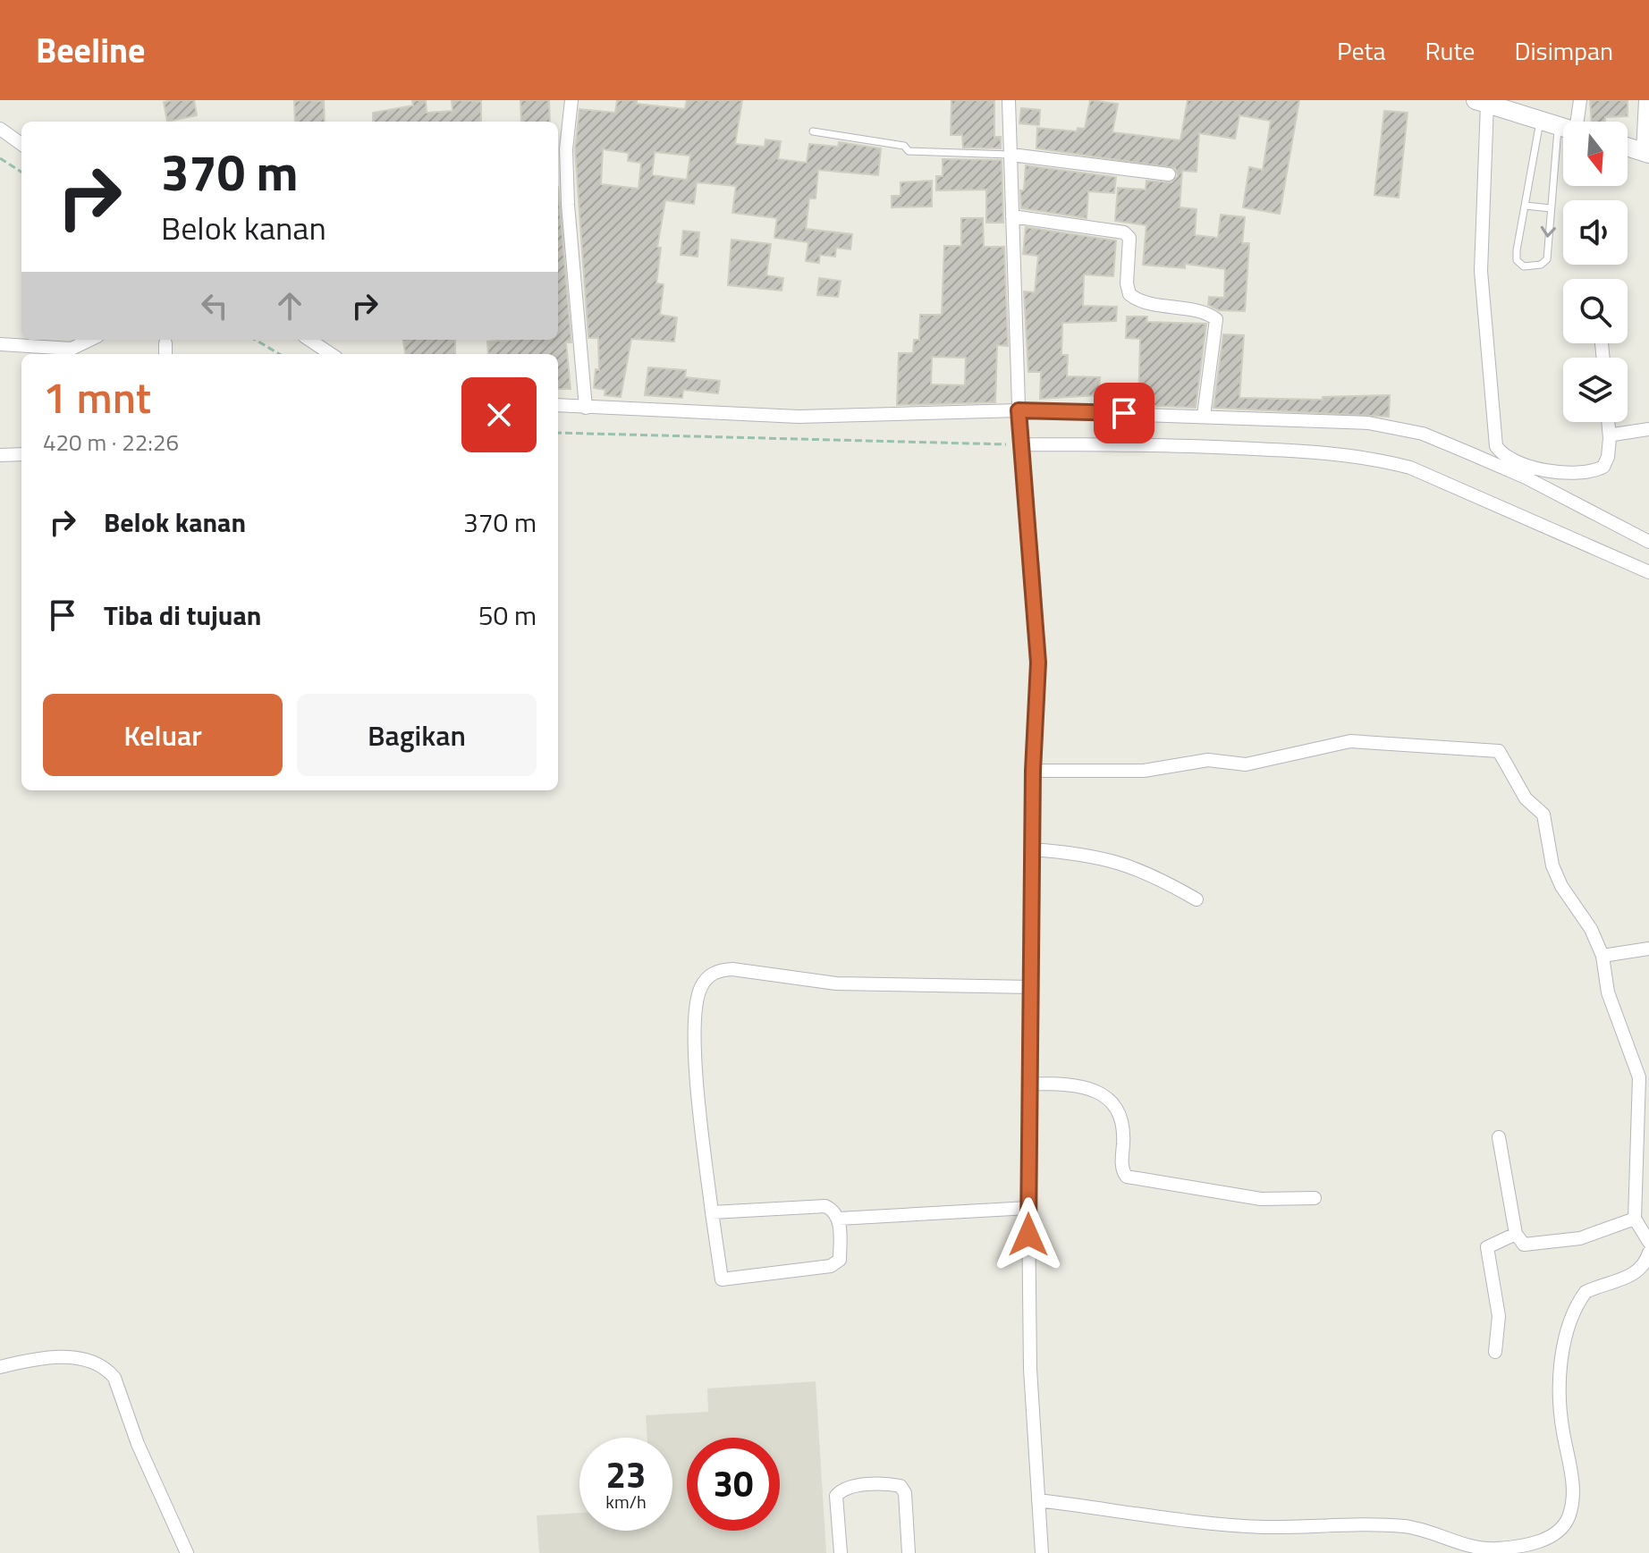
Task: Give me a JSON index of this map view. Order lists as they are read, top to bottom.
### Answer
{
  "north": "bottom",
  "page": {
    "header": "Beeline",
    "nav": ["Peta", "Rute", "Disimpan"],
    "turn": ["370 m", "Belok kanan"],
    "heading": ["1 mnt", "420 m · 22:26"],
    "list": [
      {
        "name": "Belok kanan",
        "value": "370 m"
      },
      {
        "name": "Tiba di tujuan",
        "value": "50 m"
      }
    ],
    "buttons": ["Keluar", "Bagikan"],
    "speed": "23 km/h",
    "limit": "30"
  }
}
